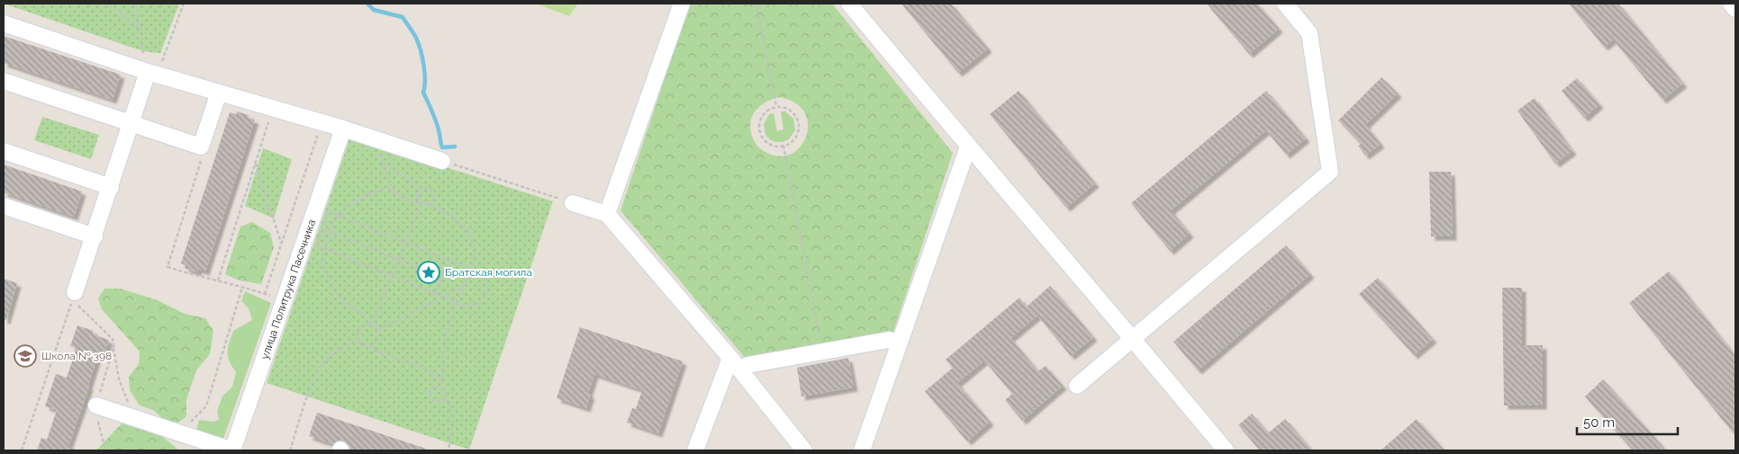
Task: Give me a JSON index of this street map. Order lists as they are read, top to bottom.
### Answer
{
  "streets": {
    "street": ["улица Политрука Пасечника"]
  },
  "places": {
    "place": ["Братская могила"],
    "school or university": ["Школа № 398"]
  },
  "scale_bar": "50 m"
}
